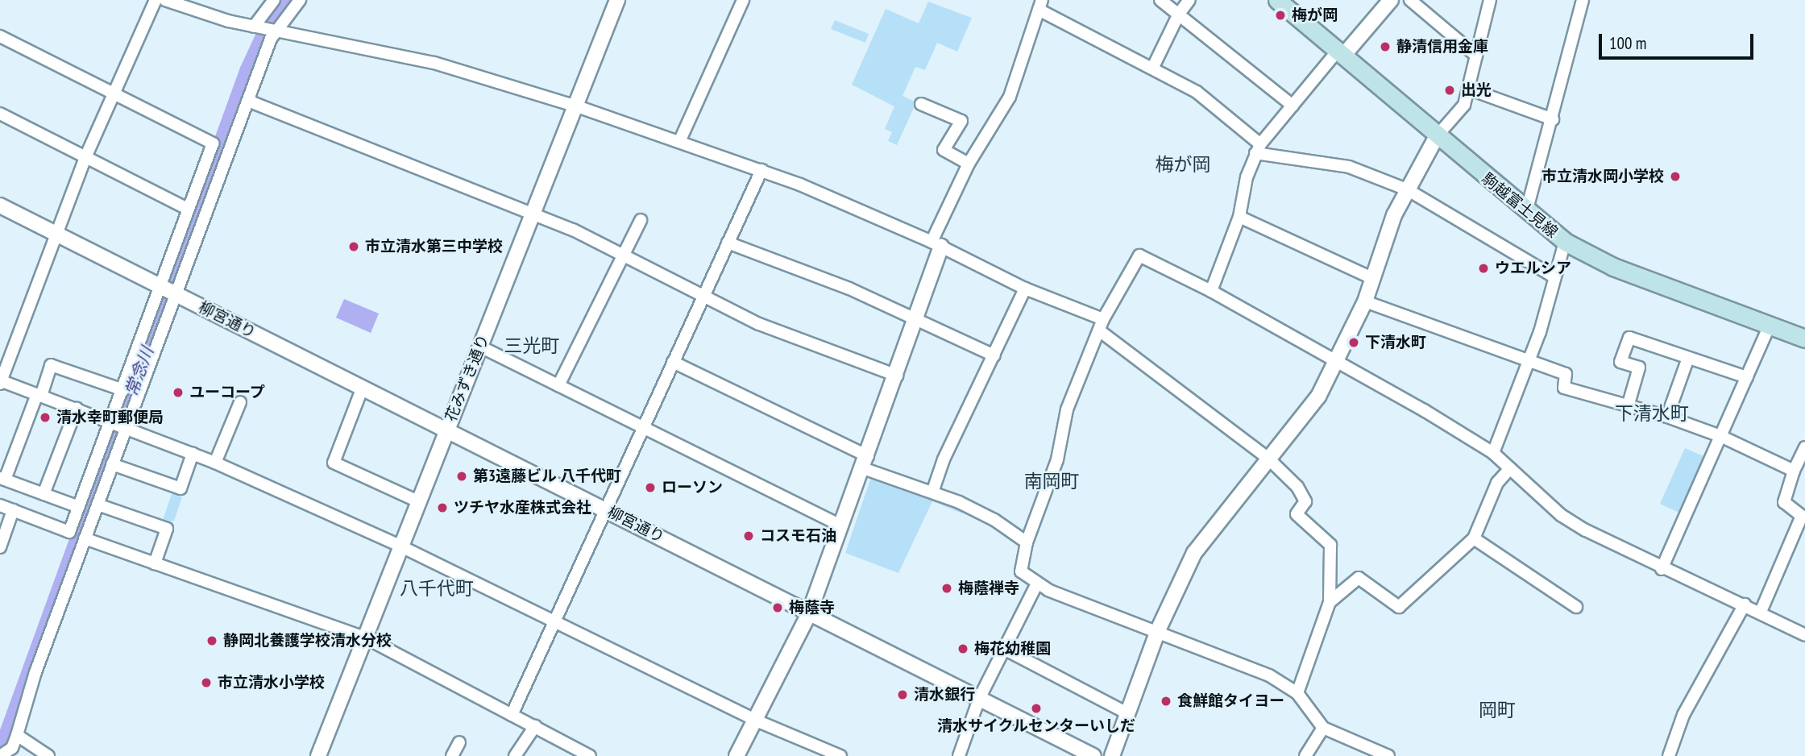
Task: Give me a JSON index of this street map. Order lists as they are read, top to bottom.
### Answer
{
  "streets": {
    "main road": ["駒越富士見線"],
    "street": ["柳宮通り", "花みずき通り"]
  },
  "crossings": [
    ["柳宮通り", "花みずき通り"]
  ],
  "districts": [
    "梅が岡",
    "三光町",
    "下清水町",
    "南岡町",
    "八千代町",
    "岡町"
  ],
  "water": ["常念川"],
  "places": [
    "梅が岡",
    "静清信用金庫",
    "出光",
    "市立清水岡小学校",
    "市立清水第三中学校",
    "ウエルシア",
    "下清水町",
    "ユーコープ",
    "清水幸町郵便局",
    "第3遠藤ビル 八千代町",
    "ローソン",
    "ツチヤ水産株式会社",
    "コスモ石油",
    "梅蔭禅寺",
    "梅蔭寺",
    "静岡北養護学校清水分校",
    "梅花幼稚園",
    "市立清水小学校",
    "清水銀行",
    "食鮮館タイヨー",
    "清水サイクルセンターいしだ"
  ],
  "scale_bar": "100 m"
}
